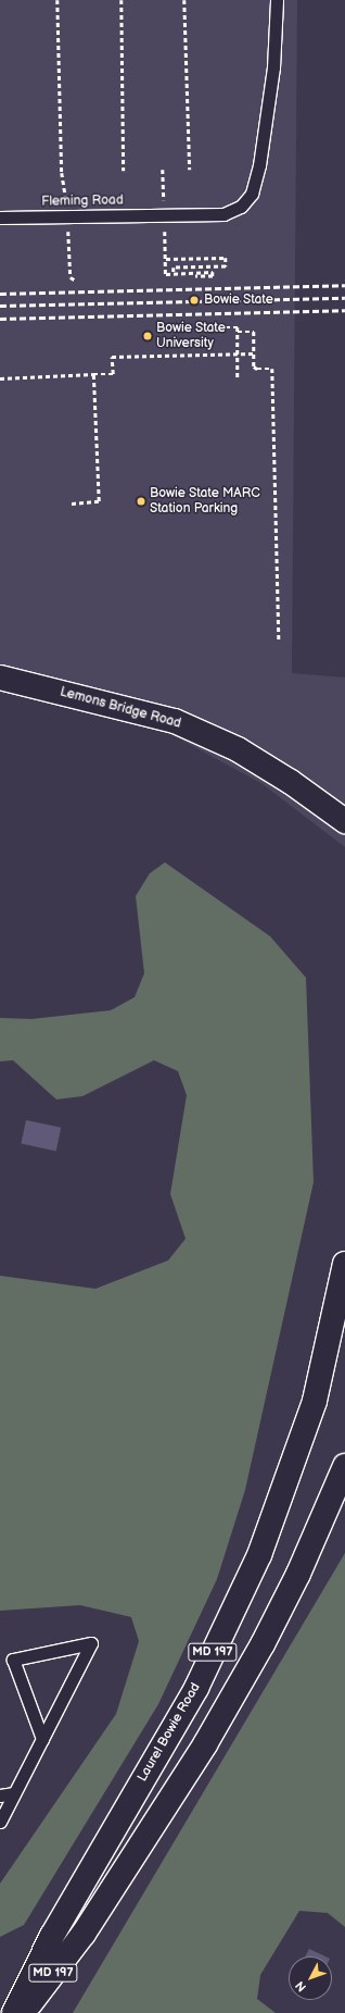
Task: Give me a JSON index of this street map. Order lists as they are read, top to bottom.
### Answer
{
  "streets": {
    "main road": ["Lemons Bridge Road", "MD 197", "Laurel Bowie Road"],
    "lane": ["Fleming Road"]
  },
  "places": ["Bowie State", "Bowie State University", "Bowie State MARC Station Parking"],
  "north": "bottom left"
}
